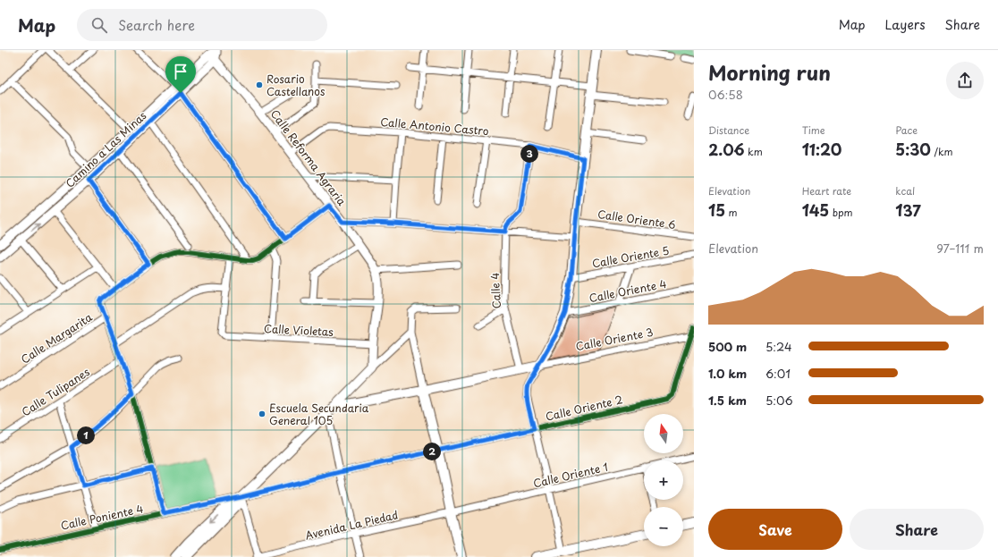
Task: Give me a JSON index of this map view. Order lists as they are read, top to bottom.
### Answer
{
  "streets": {
    "street": [
      "Calle Antonio Castro",
      "Camino a Las Minas",
      "Calle Reforma Agraria",
      "Calle Oriente 6",
      "Calle Oriente 5",
      "Calle 4",
      "Calle Oriente 4",
      "Calle Violetas",
      "Calle Margarita",
      "Calle Oriente 3",
      "Calle Tulipanes",
      "Calle Oriente 2",
      "Calle Oriente 1",
      "Calle Poniente 4",
      "Avenida La Piedad"
    ]
  },
  "crossings": [
    ["Calle Antonio Castro", "Calle Reforma Agraria"],
    ["Camino a Las Minas", "Calle Reforma Agraria"],
    ["Calle Reforma Agraria", "Calle Violetas"],
    ["Calle Oriente 3", "Calle Oriente 2"],
    ["Calle Oriente 2", "Calle Poniente 4"],
    ["Calle Oriente 1", "Avenida La Piedad"]
  ],
  "places": ["Rosario Castellanos", "Escuela Secundaria General 105"],
  "north": "top",
  "page": {
    "header": "Map",
    "search": "Search here",
    "nav": ["Map", "Layers", "Share"],
    "heading": ["Morning run", "06:58"],
    "stats": [
      ["Distance", "2.06 km"],
      ["Time", "11:20"],
      ["Pace", "5:30 /km"],
      ["Elevation", "15 m"],
      ["Heart rate", "145 bpm"],
      ["kcal", "137"]
    ],
    "pins": ["3", "1", "2"],
    "chart": ["Elevation", "97–111 m"],
    "list": [
      {
        "name": "500 m",
        "note": "5:24"
      },
      {
        "name": "1.0 km",
        "note": "6:01"
      },
      {
        "name": "1.5 km",
        "note": "5:06"
      }
    ],
    "map_buttons": ["+", "−"],
    "buttons": ["Save", "Share"]
  }
}
